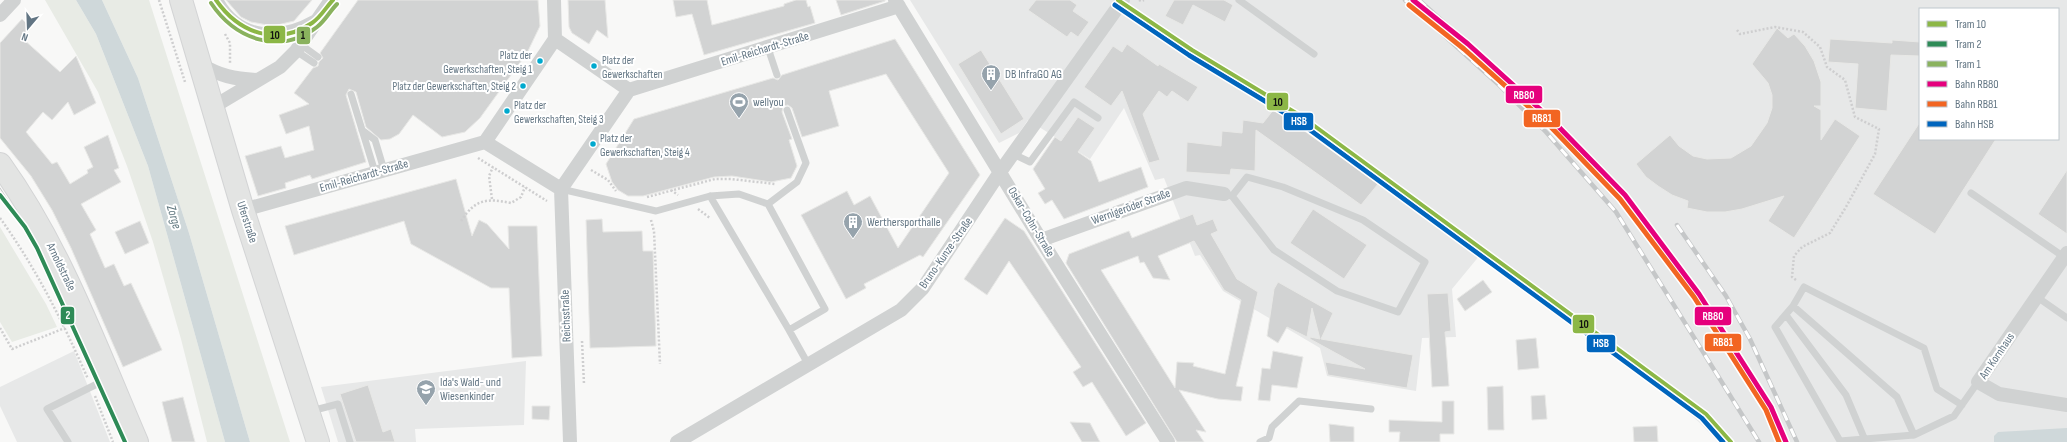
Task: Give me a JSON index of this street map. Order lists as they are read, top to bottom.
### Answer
{
  "streets": {
    "main road": ["Uferstraße", "Arnoldstraße"],
    "street": [
      "Emil-Reichardt-Straße",
      "Wernigeröder Straße",
      "Oskar-Cohn-Straße",
      "Bruno-Kunze-Straße",
      "Reichsstraße",
      "Am Kornhaus"
    ]
  },
  "crossings": [
    ["Emil-Reichardt-Straße", "Uferstraße"],
    ["Emil-Reichardt-Straße", "Oskar-Cohn-Straße"],
    ["Wernigeröder Straße", "Oskar-Cohn-Straße"],
    ["Oskar-Cohn-Straße", "Bruno-Kunze-Straße"]
  ],
  "water": ["Zorge"],
  "places": {
    "other": [
      "Platz der Gewerkschaften, Steig 1",
      "Platz der Gewerkschaften",
      "Platz der Gewerkschaften, Steig 2",
      "Platz der Gewerkschaften, Steig 3",
      "Platz der Gewerkschaften, Steig 4"
    ],
    "building": ["DB InfraGO AG", "Werthersporthalle"],
    "sports": ["wellyou"],
    "school or university": ["Ida's Wald- und Wiesenkinder"]
  },
  "lines": [
    "tram line 10",
    "rail line RB80",
    "tram line 1",
    "rail line RB81",
    "rail line HSB",
    "tram line 2"
  ],
  "legend": [
    "Tram 10",
    "Tram 2",
    "Tram 1",
    "Bahn RB80",
    "Bahn RB81",
    "Bahn HSB"
  ],
  "north": "bottom"
}
